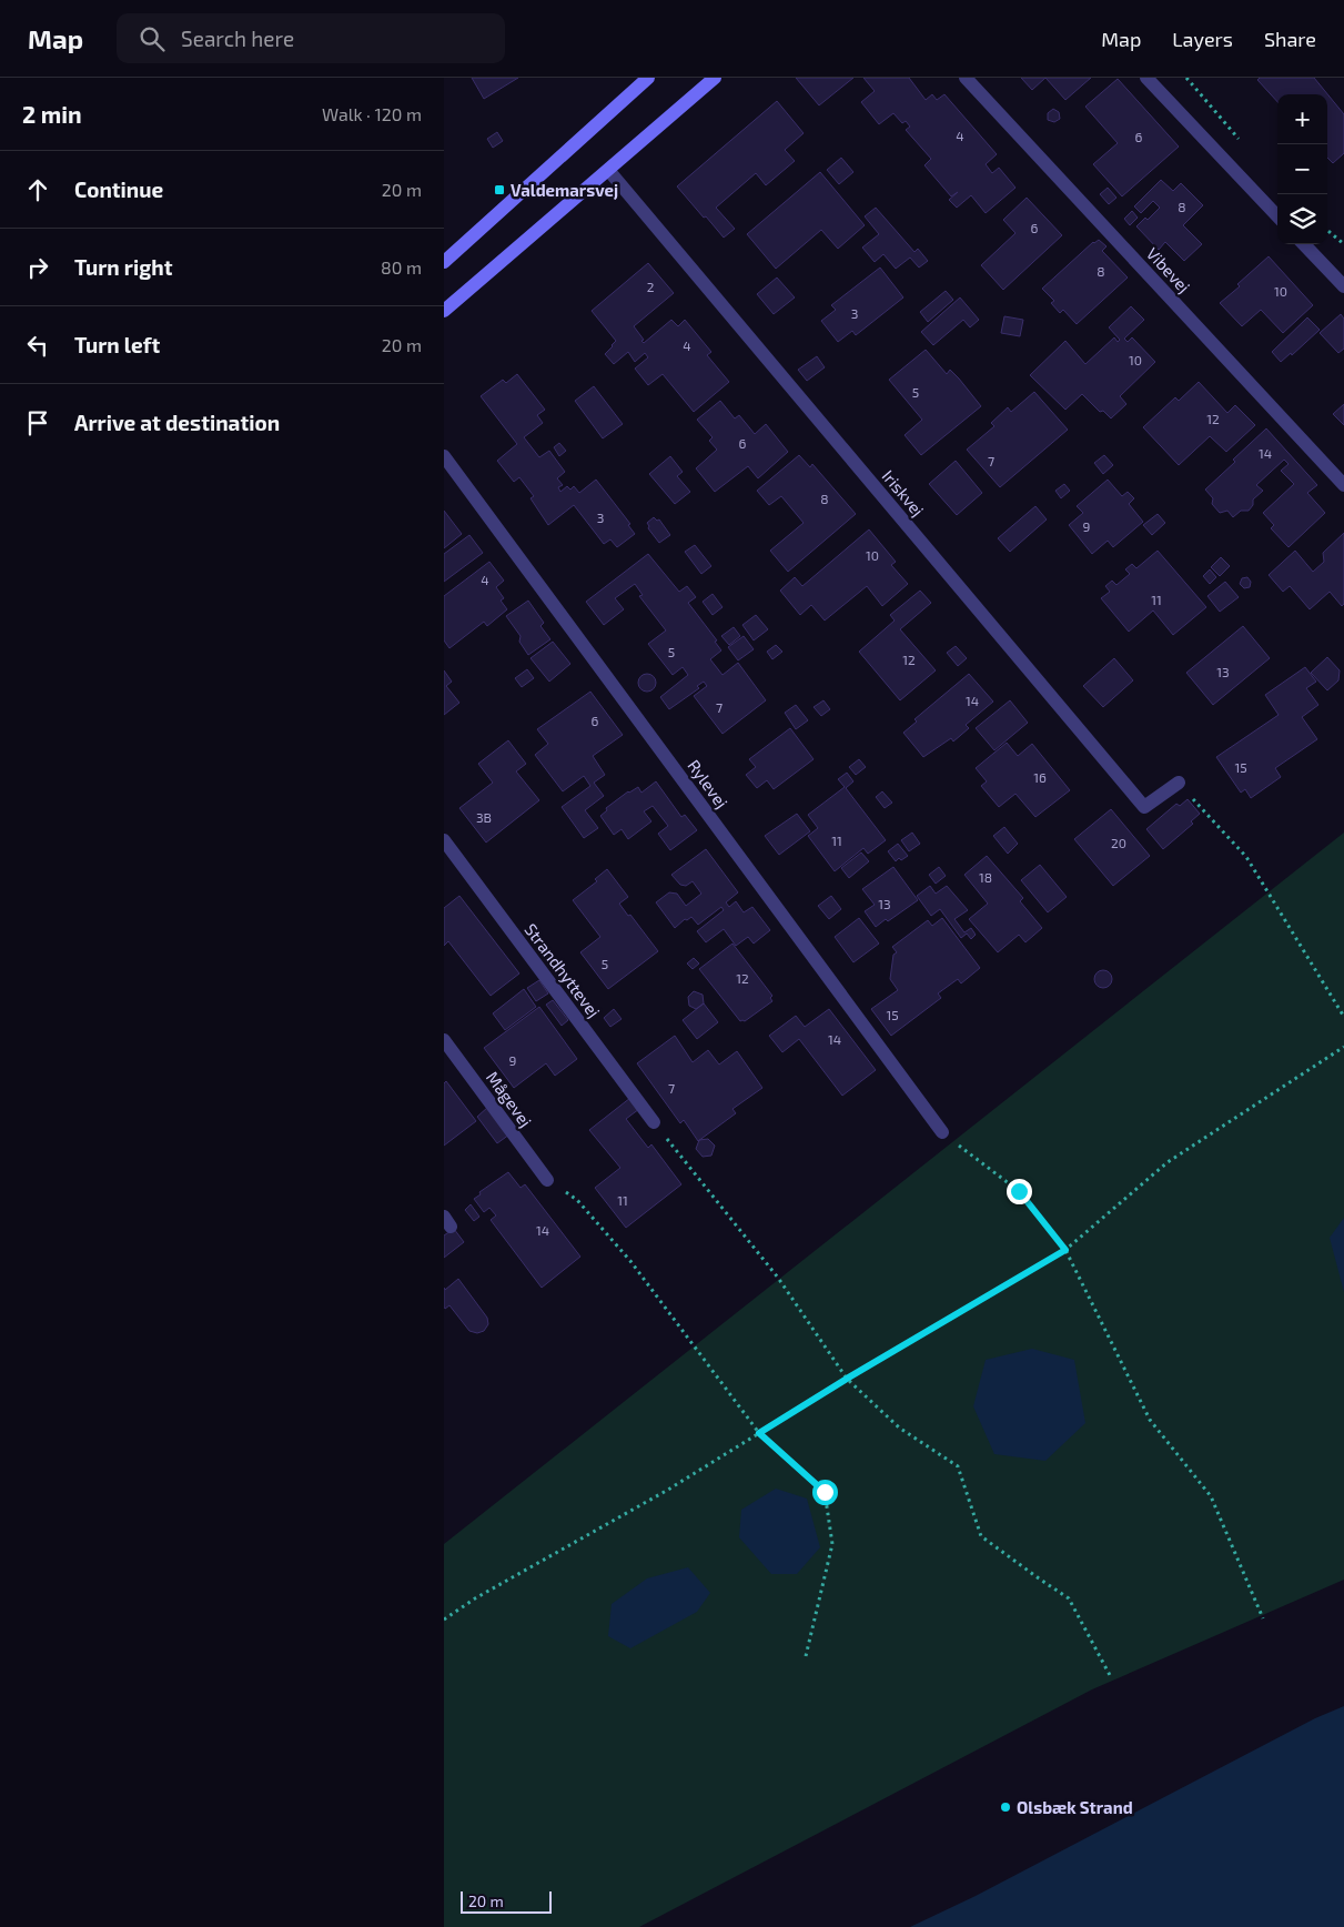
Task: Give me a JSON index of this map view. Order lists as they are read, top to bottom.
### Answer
{
  "streets": {
    "street": [
      "Vibevej",
      "Iriskvej",
      "Rylevej",
      "Strandhyttevej",
      "Mågevej"
    ]
  },
  "places": {
    "transit": ["Valdemarsvej"],
    "other": ["Olsbæk Strand"]
  },
  "house_numbers": [
    "4",
    "6",
    "8",
    "6",
    "8",
    "2",
    "10",
    "3",
    "4",
    "10",
    "5",
    "12",
    "6",
    "14",
    "7",
    "8",
    "3",
    "9",
    "10",
    "4",
    "11",
    "5",
    "12",
    "13",
    "14",
    "7",
    "6",
    "15",
    "16",
    "3B",
    "11",
    "20",
    "18",
    "13",
    "5",
    "12",
    "15",
    "14",
    "9",
    "7",
    "11",
    "14"
  ],
  "scale_bar": "20 m",
  "page": {
    "header": "Map",
    "search": "Search here",
    "nav": ["Map", "Layers", "Share"],
    "heading": ["2 min", "Walk · 120 m"],
    "map_buttons": ["+", "−"],
    "list": [
      ["Continue", "20 m"],
      ["Turn right", "80 m"],
      ["Turn left", "20 m"],
      "Arrive at destination"
    ],
    "scale": "20 m"
  }
}
